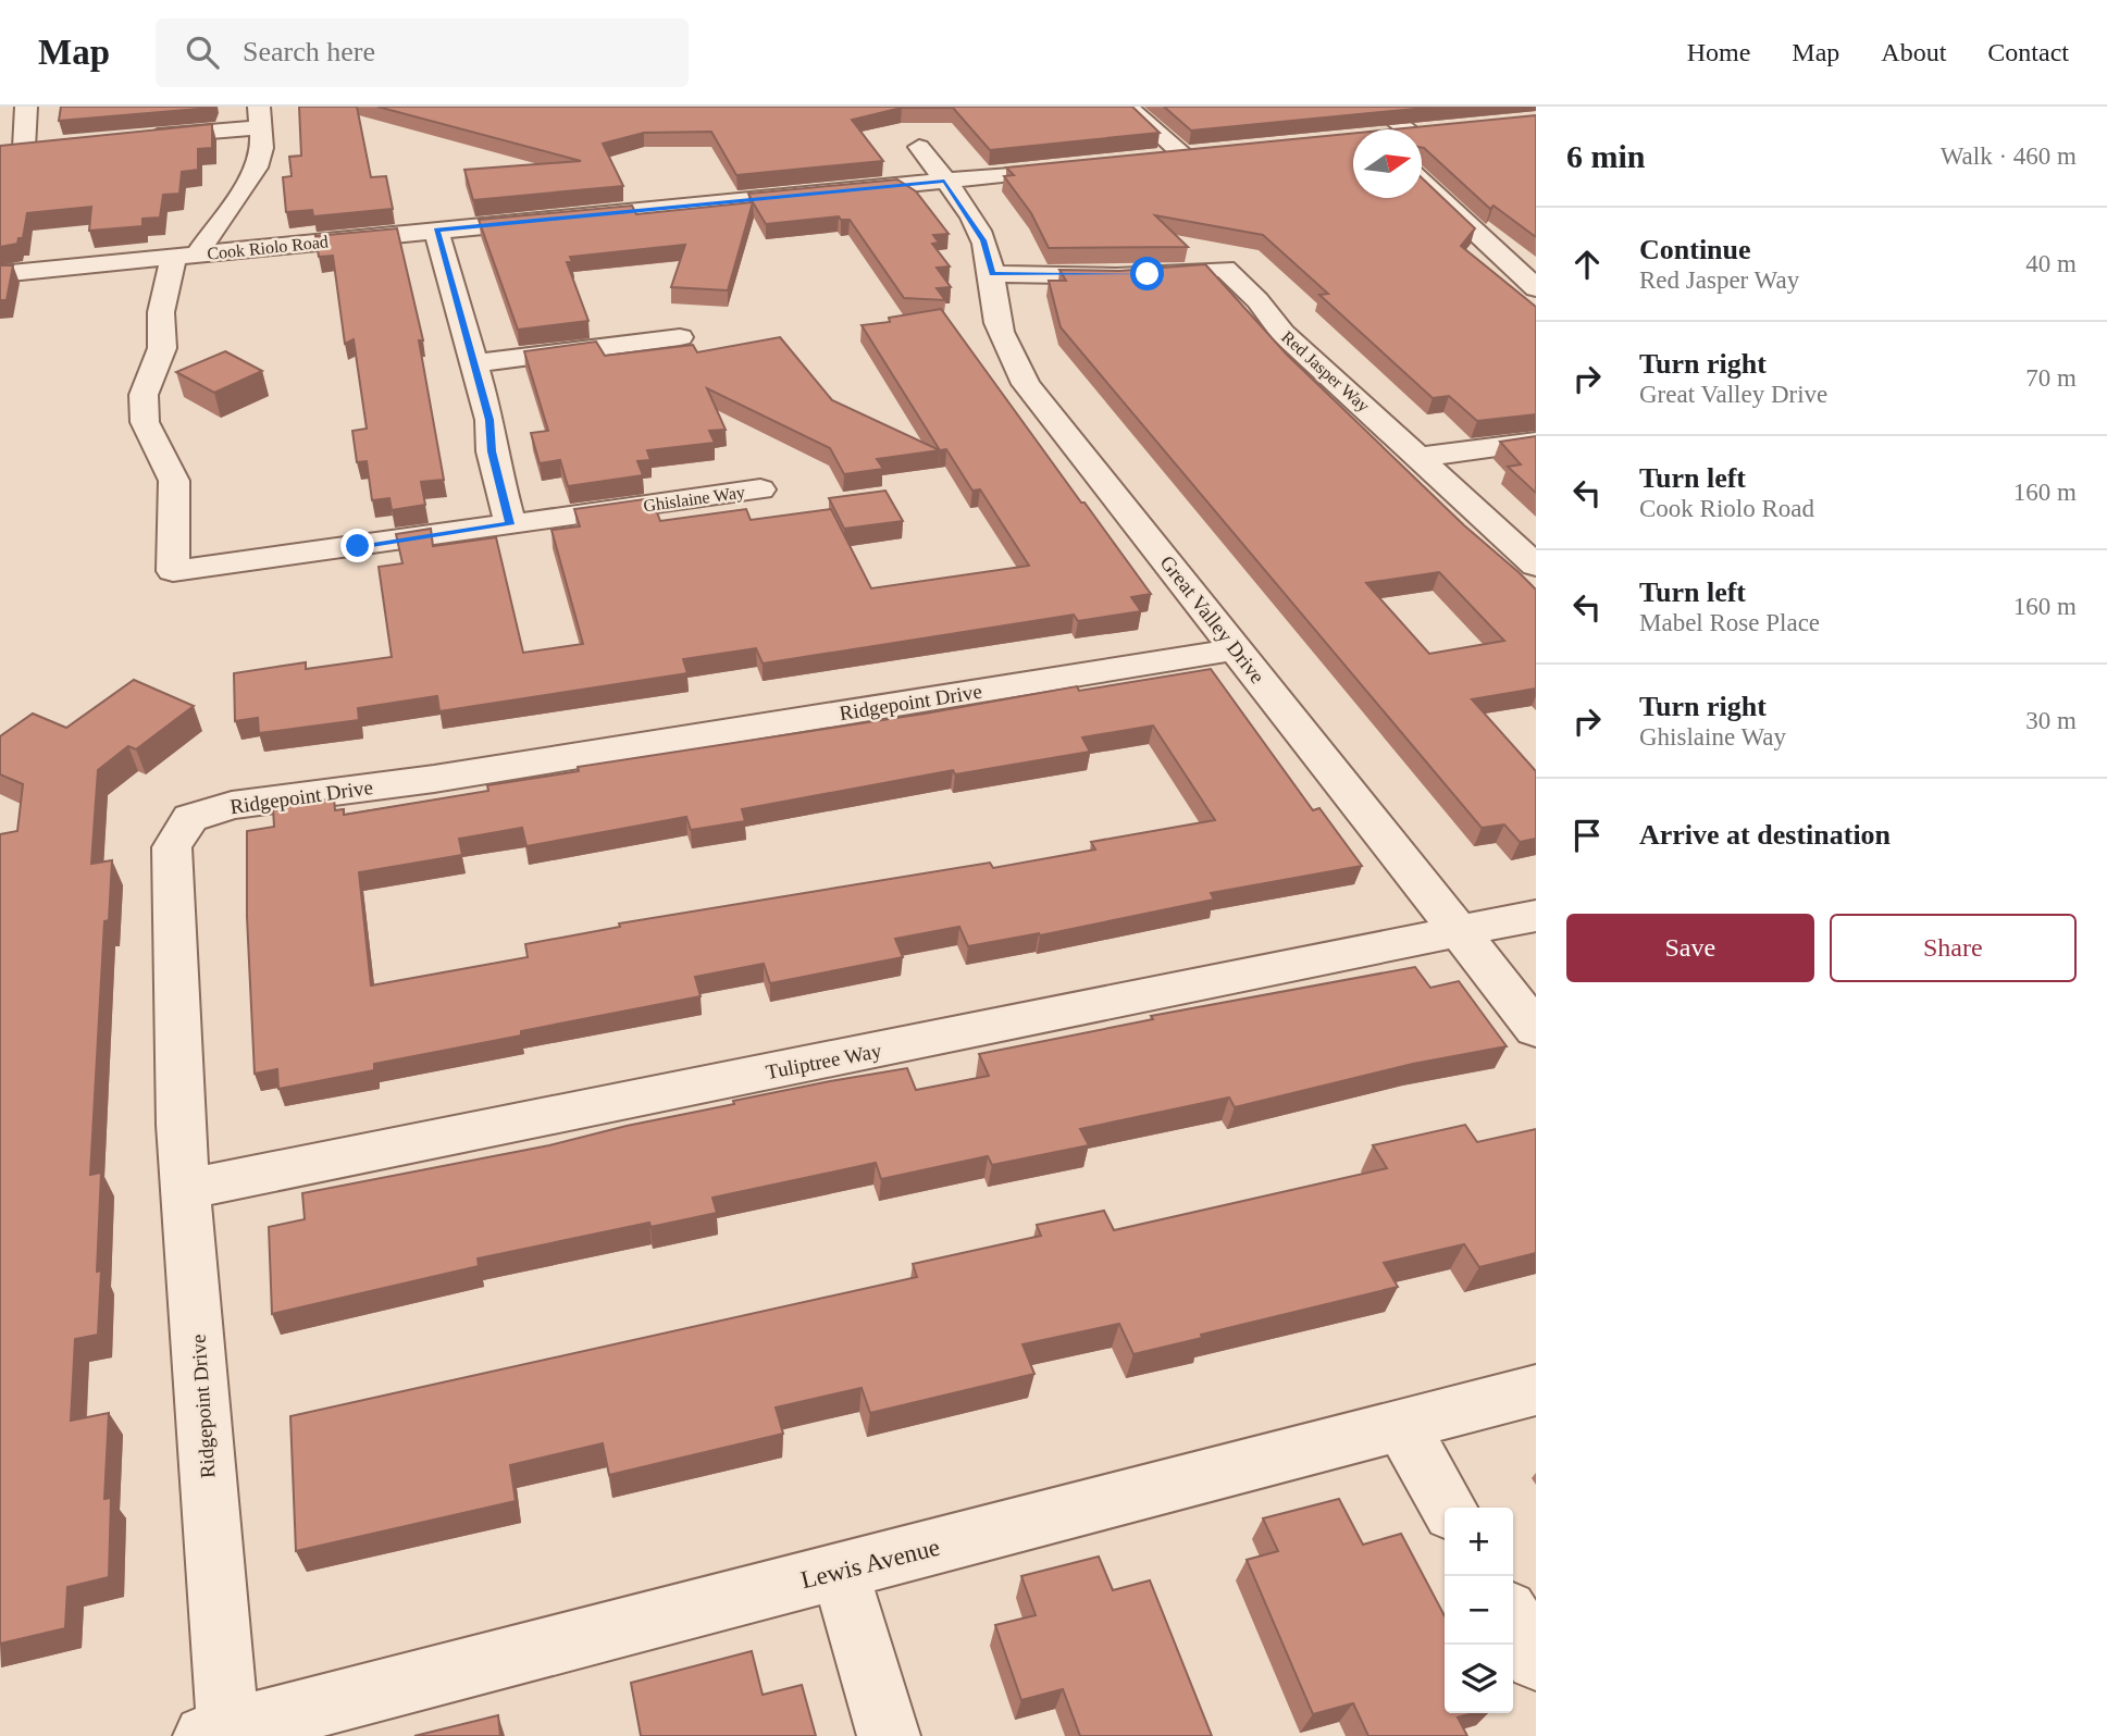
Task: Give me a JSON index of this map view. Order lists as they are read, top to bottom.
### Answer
{
  "streets": {
    "street": [
      "Cook Riolo Road",
      "Red Jasper Way",
      "Ghislaine Way",
      "Great Valley Drive",
      "Ridgepoint Drive",
      "Tuliptree Way",
      "Lewis Avenue"
    ]
  },
  "crossings": [
    ["Cook Riolo Road", "Ghislaine Way"],
    ["Cook Riolo Road", "Great Valley Drive"],
    ["Red Jasper Way", "Great Valley Drive"],
    ["Great Valley Drive", "Ridgepoint Drive"],
    ["Great Valley Drive", "Tuliptree Way"],
    ["Ridgepoint Drive", "Tuliptree Way"],
    ["Ridgepoint Drive", "Lewis Avenue"]
  ],
  "north": "right",
  "page": {
    "header": "Map",
    "search": "Search here",
    "nav": [
      "Home",
      "Map",
      "About",
      "Contact"
    ],
    "heading": ["6 min", "Walk · 460 m"],
    "list": [
      ["Continue", "Red Jasper Way", "40 m"],
      ["Turn right", "Great Valley Drive", "70 m"],
      ["Turn left", "Cook Riolo Road", "160 m"],
      ["Turn left", "Mabel Rose Place", "160 m"],
      ["Turn right", "Ghislaine Way", "30 m"],
      "Arrive at destination"
    ],
    "buttons": ["Save", "Share"],
    "map_buttons": ["+", "−"]
  }
}
